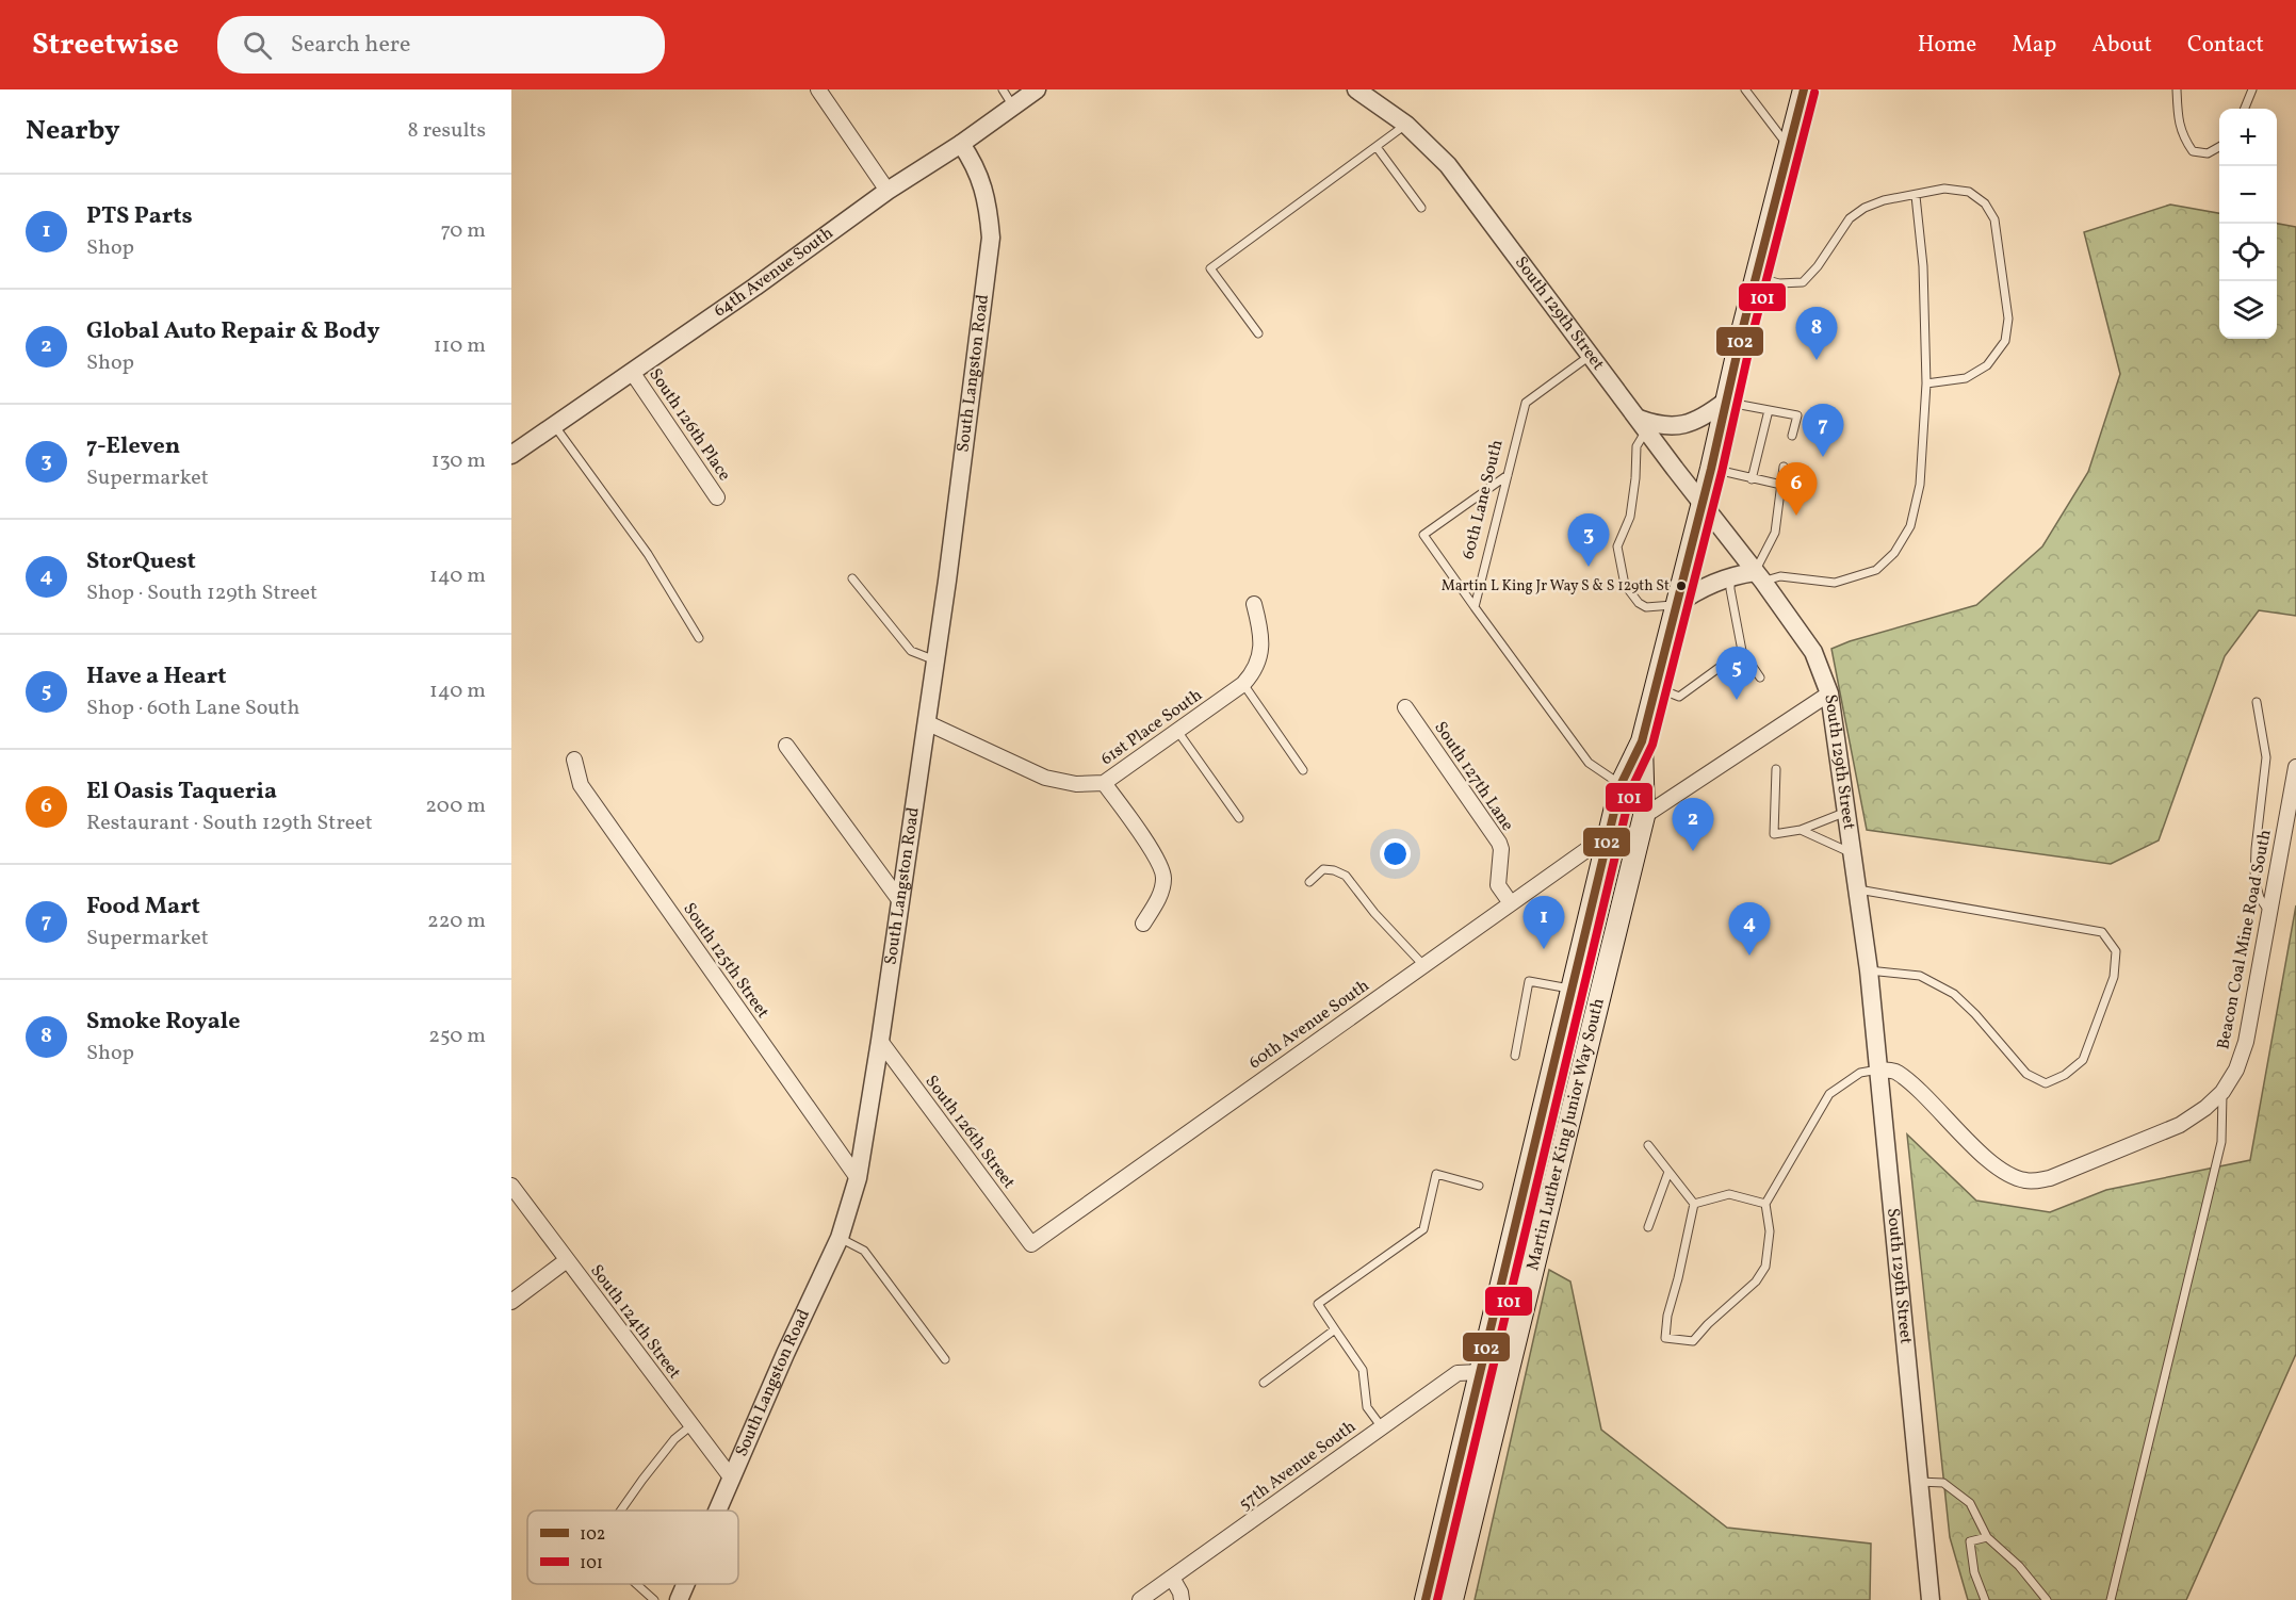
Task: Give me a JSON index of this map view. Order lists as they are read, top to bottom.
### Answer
{
  "streets": {
    "main road": ["Martin Luther King Junior Way South"],
    "street": [
      "64th Avenue South",
      "South 129th Street",
      "South Langston Road",
      "South 126th Place",
      "61st Place South",
      "South 127th Lane",
      "Beacon Coal Mine Road South",
      "South 125th Street",
      "60th Avenue South",
      "South 126th Street",
      "South 124th Street",
      "57th Avenue South"
    ],
    "lane": ["60th Lane South"]
  },
  "crossings": [
    ["64th Avenue South", "South Langston Road"],
    ["64th Avenue South", "South 126th Place"],
    ["South 129th Street", "60th Lane South"],
    ["South 129th Street", "Beacon Coal Mine Road South"],
    ["South 129th Street", "Martin Luther King Junior Way South"],
    ["South Langston Road", "61st Place South"],
    ["South Langston Road", "South 125th Street"],
    ["South Langston Road", "South 126th Street"],
    ["South Langston Road", "South 124th Street"],
    ["South 127th Lane", "60th Avenue South"],
    ["60th Avenue South", "South 126th Street"],
    ["60th Avenue South", "Martin Luther King Junior Way South"],
    ["Martin Luther King Junior Way South", "57th Avenue South"]
  ],
  "places": ["Martin L King Jr Way S & S 129th St"],
  "lines": ["transit line 102", "transit line 101"],
  "legend": ["102", "101"],
  "page": {
    "header": "Streetwise",
    "search": "Search here",
    "nav": [
      "Home",
      "Map",
      "About",
      "Contact"
    ],
    "heading": ["Nearby", "8 results"],
    "map_buttons": ["+", "−"],
    "list": [
      {
        "mark": "1",
        "name": "PTS Parts",
        "note": "Shop",
        "value": "70 m"
      },
      {
        "mark": "2",
        "name": "Global Auto Repair & Body",
        "note": "Shop",
        "value": "110 m"
      },
      {
        "mark": "3",
        "name": "7-Eleven",
        "note": "Supermarket",
        "value": "130 m"
      },
      {
        "mark": "4",
        "name": "StorQuest",
        "note": "Shop · South 129th Street",
        "value": "140 m"
      },
      {
        "mark": "5",
        "name": "Have a Heart",
        "note": "Shop · 60th Lane South",
        "value": "140 m"
      },
      {
        "mark": "6",
        "name": "El Oasis Taqueria",
        "note": "Restaurant · South 129th Street",
        "value": "200 m"
      },
      {
        "mark": "7",
        "name": "Food Mart",
        "note": "Supermarket",
        "value": "220 m"
      },
      {
        "mark": "8",
        "name": "Smoke Royale",
        "note": "Shop",
        "value": "250 m"
      }
    ],
    "pins": [
      "8",
      "7",
      "6",
      "3",
      "5",
      "2",
      "1",
      "4"
    ]
  }
}
